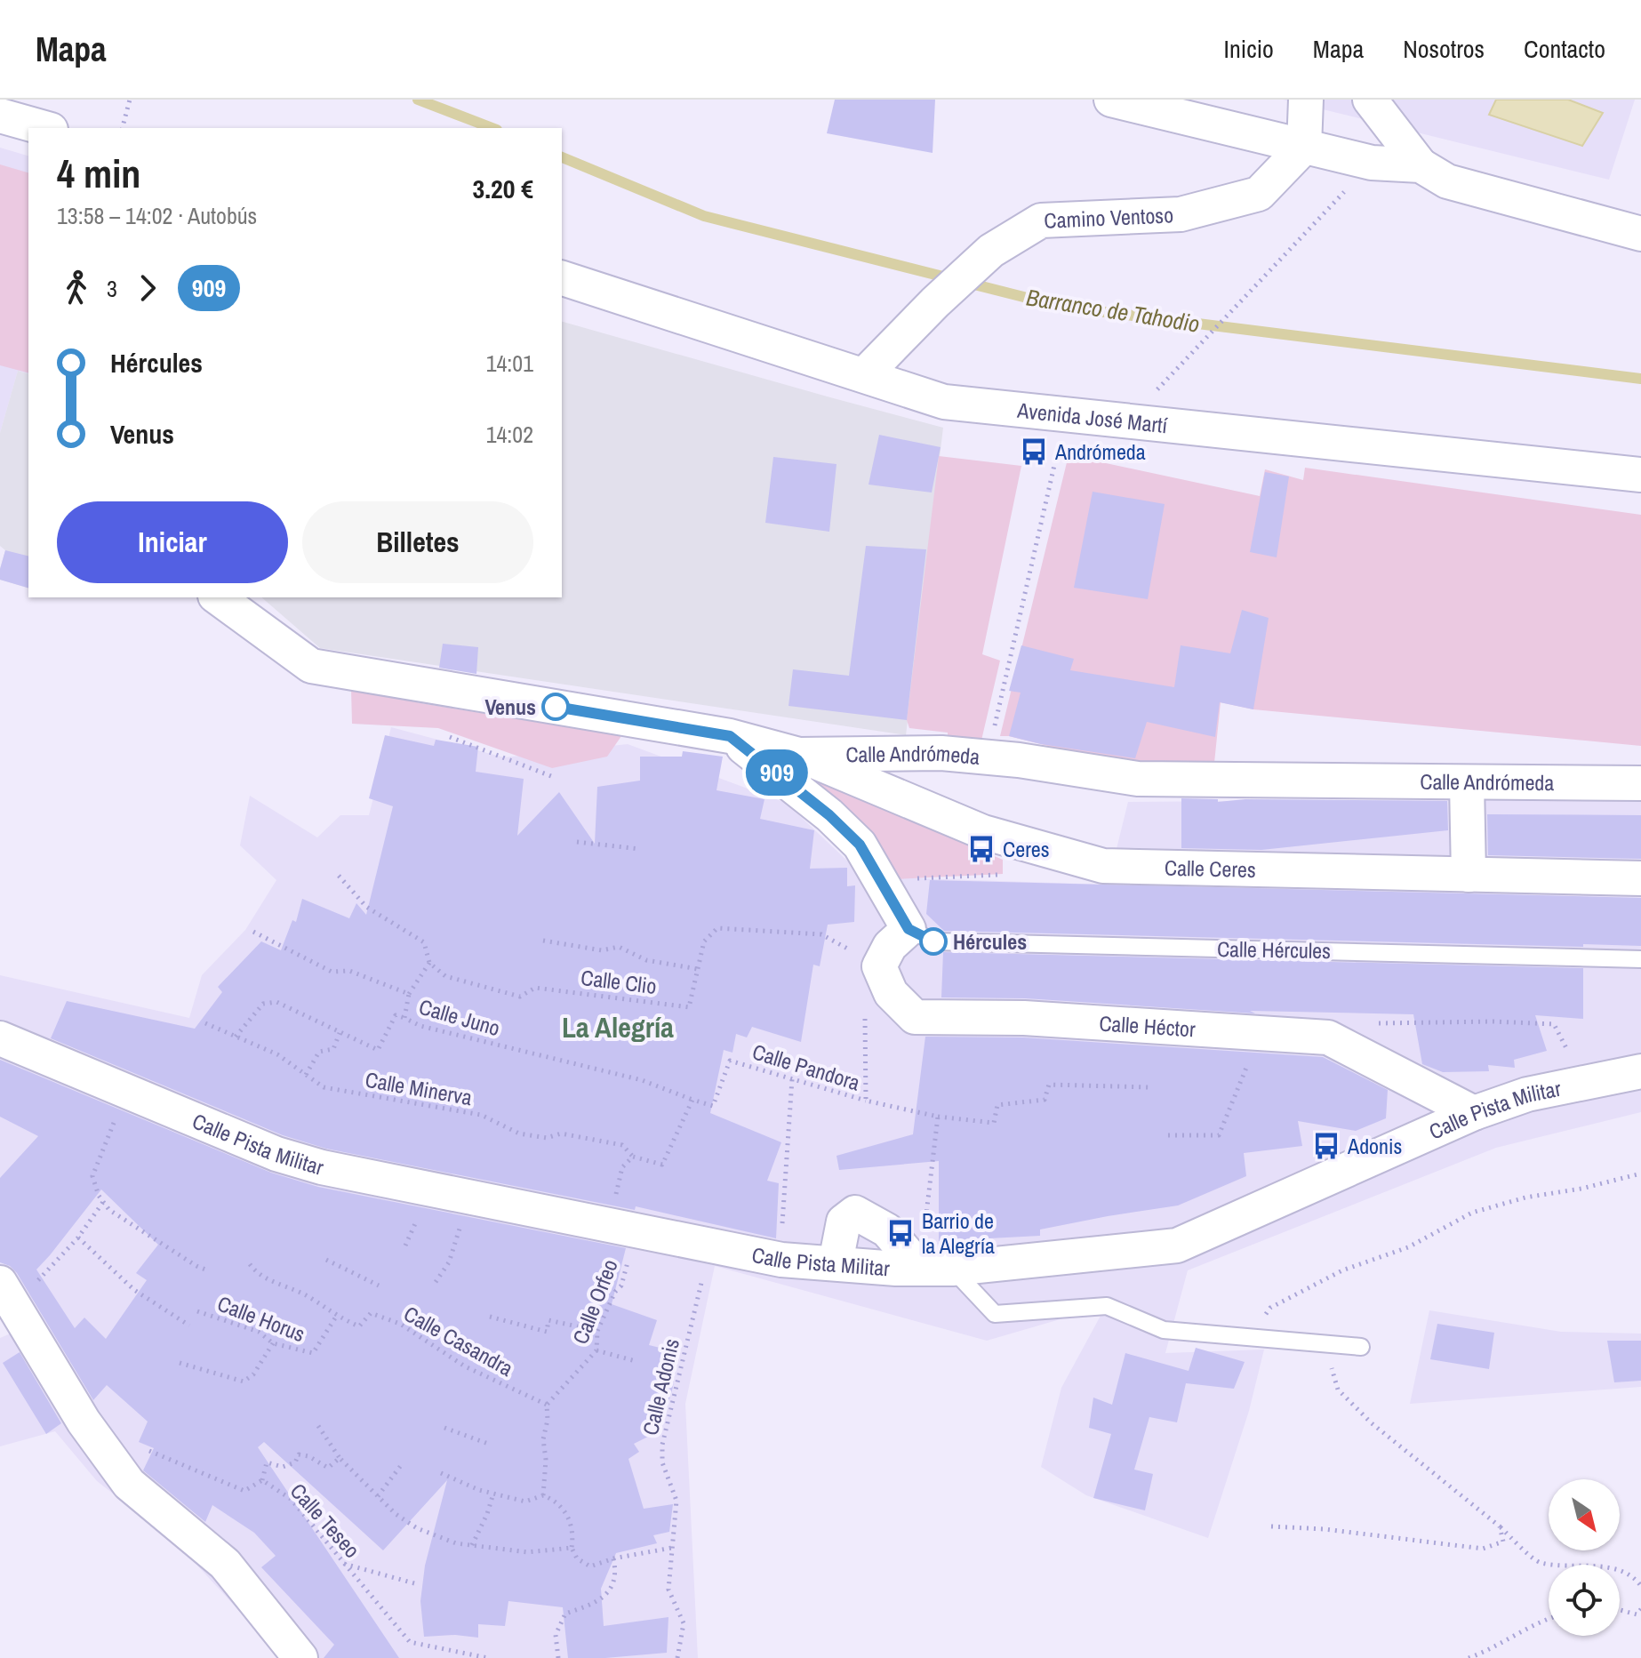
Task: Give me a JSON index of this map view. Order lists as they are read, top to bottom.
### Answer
{
  "streets": {
    "street": [
      "Camino Ventoso",
      "Avenida José Martí",
      "Calle Andrómeda",
      "Calle Ceres",
      "Calle Héctor",
      "Calle Pista Militar"
    ],
    "lane": ["Calle Hércules"],
    "path": [
      "Calle Clio",
      "Calle Juno",
      "Calle Pandora",
      "Calle Minerva",
      "Calle Orfeo",
      "Calle Horus",
      "Calle Casandra",
      "Calle Adonis",
      "Calle Teseo"
    ]
  },
  "crossings": [
    ["Camino Ventoso", "Avenida José Martí"],
    ["Calle Andrómeda", "Calle Ceres"],
    ["Calle Clio", "Calle Héctor"],
    ["Calle Juno", "Calle Pandora"],
    ["Calle Héctor", "Calle Pista Militar"],
    ["Calle Pista Militar", "Calle Orfeo"],
    ["Calle Pista Militar", "Calle Adonis"],
    ["Calle Orfeo", "Calle Casandra"],
    ["Calle Horus", "Calle Casandra"]
  ],
  "districts": ["La Alegría"],
  "water": ["Barranco de Tahodio"],
  "places": {
    "bus stop": [
      "Andrómeda",
      "Ceres",
      "Adonis",
      "Barrio de la Alegría"
    ],
    "other": ["Venus", "Hércules"]
  },
  "lines": ["bus line 909"],
  "north": "bottom right",
  "page": {
    "header": "Mapa",
    "nav": [
      "Inicio",
      "Mapa",
      "Nosotros",
      "Contacto"
    ],
    "on_map": "909",
    "heading": ["4 min", "13:58 – 14:02 · Autobús", "3.20 €"],
    "legs": ["3", "909"],
    "list": [
      {
        "name": "Hércules",
        "value": "14:01"
      },
      {
        "name": "Venus",
        "value": "14:02"
      }
    ],
    "buttons": ["Iniciar", "Billetes"]
  }
}
